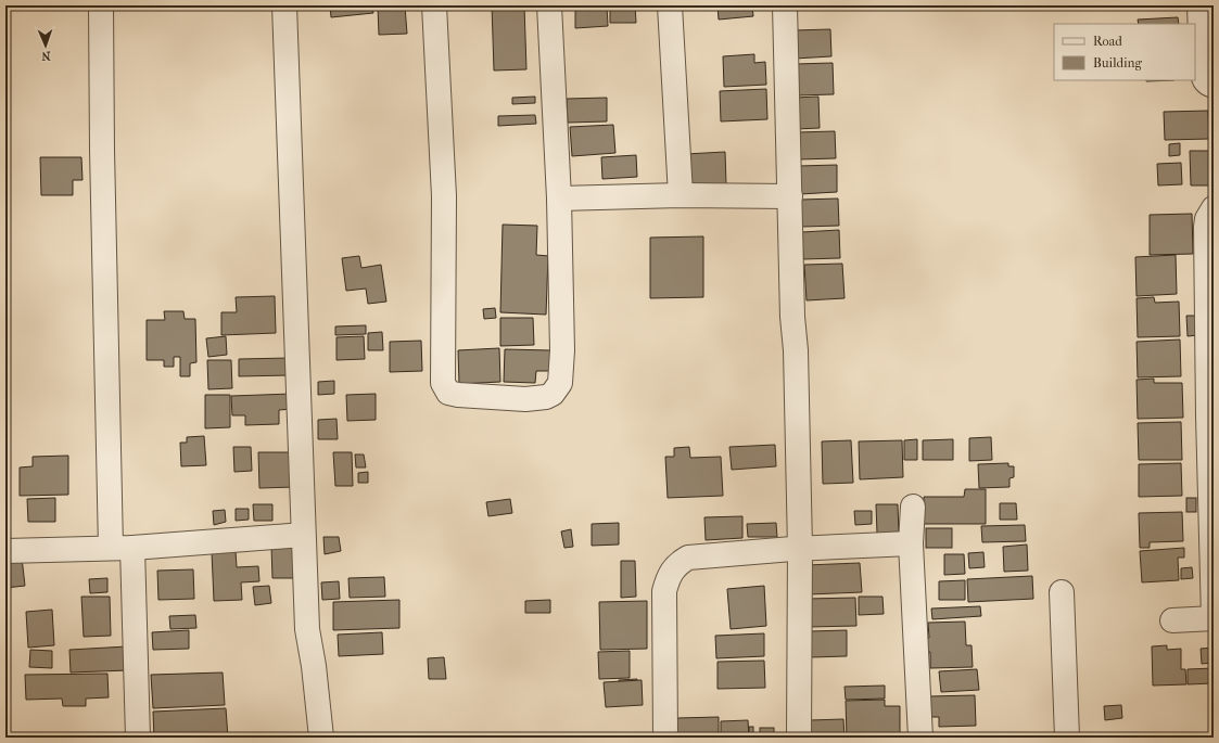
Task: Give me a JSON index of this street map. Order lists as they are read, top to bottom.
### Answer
{
  "legend": ["Road", "Building"],
  "north": "bottom"
}
